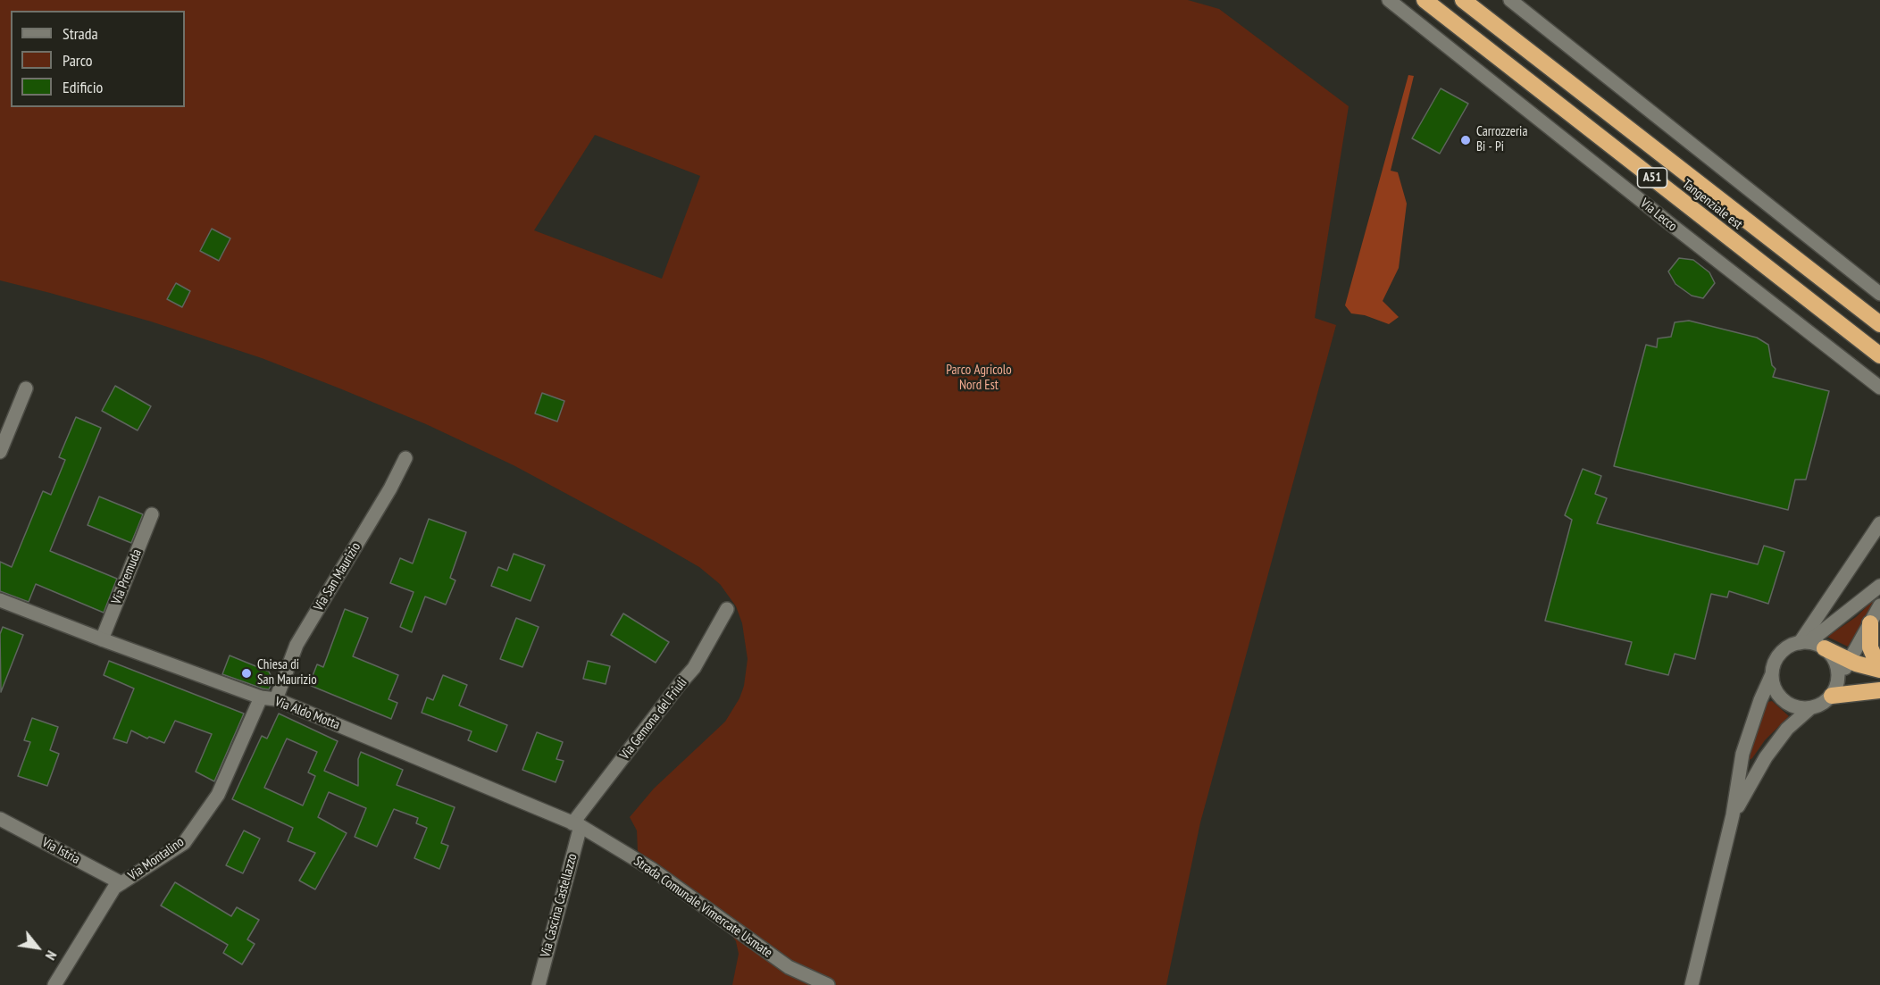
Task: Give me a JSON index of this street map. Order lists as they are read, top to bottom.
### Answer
{
  "streets": {
    "highway": ["A51", "Tangenziale est"],
    "street": [
      "Via Lecco",
      "Via Premuda",
      "Via San Maurizio",
      "Via Aldo Motta",
      "Via Gemona del Friuli",
      "Via Istria",
      "Via Montalino",
      "Via Cascina Castellazzo",
      "Strada Comunale Vimercate Usmate"
    ]
  },
  "crossings": [
    ["Via Premuda", "Via Aldo Motta"],
    ["Via San Maurizio", "Via Aldo Motta"],
    ["Via Aldo Motta", "Via Gemona del Friuli"],
    ["Via Aldo Motta", "Via Montalino"],
    ["Via Aldo Motta", "Via Cascina Castellazzo"],
    ["Via Aldo Motta", "Strada Comunale Vimercate Usmate"],
    ["Via Gemona del Friuli", "Via Cascina Castellazzo"],
    ["Via Gemona del Friuli", "Strada Comunale Vimercate Usmate"],
    ["Via Istria", "Via Montalino"],
    ["Via Cascina Castellazzo", "Strada Comunale Vimercate Usmate"]
  ],
  "parks": ["Parco Agricolo Nord Est"],
  "places": ["Carrozzeria Bi - Pi", "Chiesa di San Maurizio"],
  "legend": ["Strada", "Parco", "Edificio"],
  "north": "bottom right"
}
